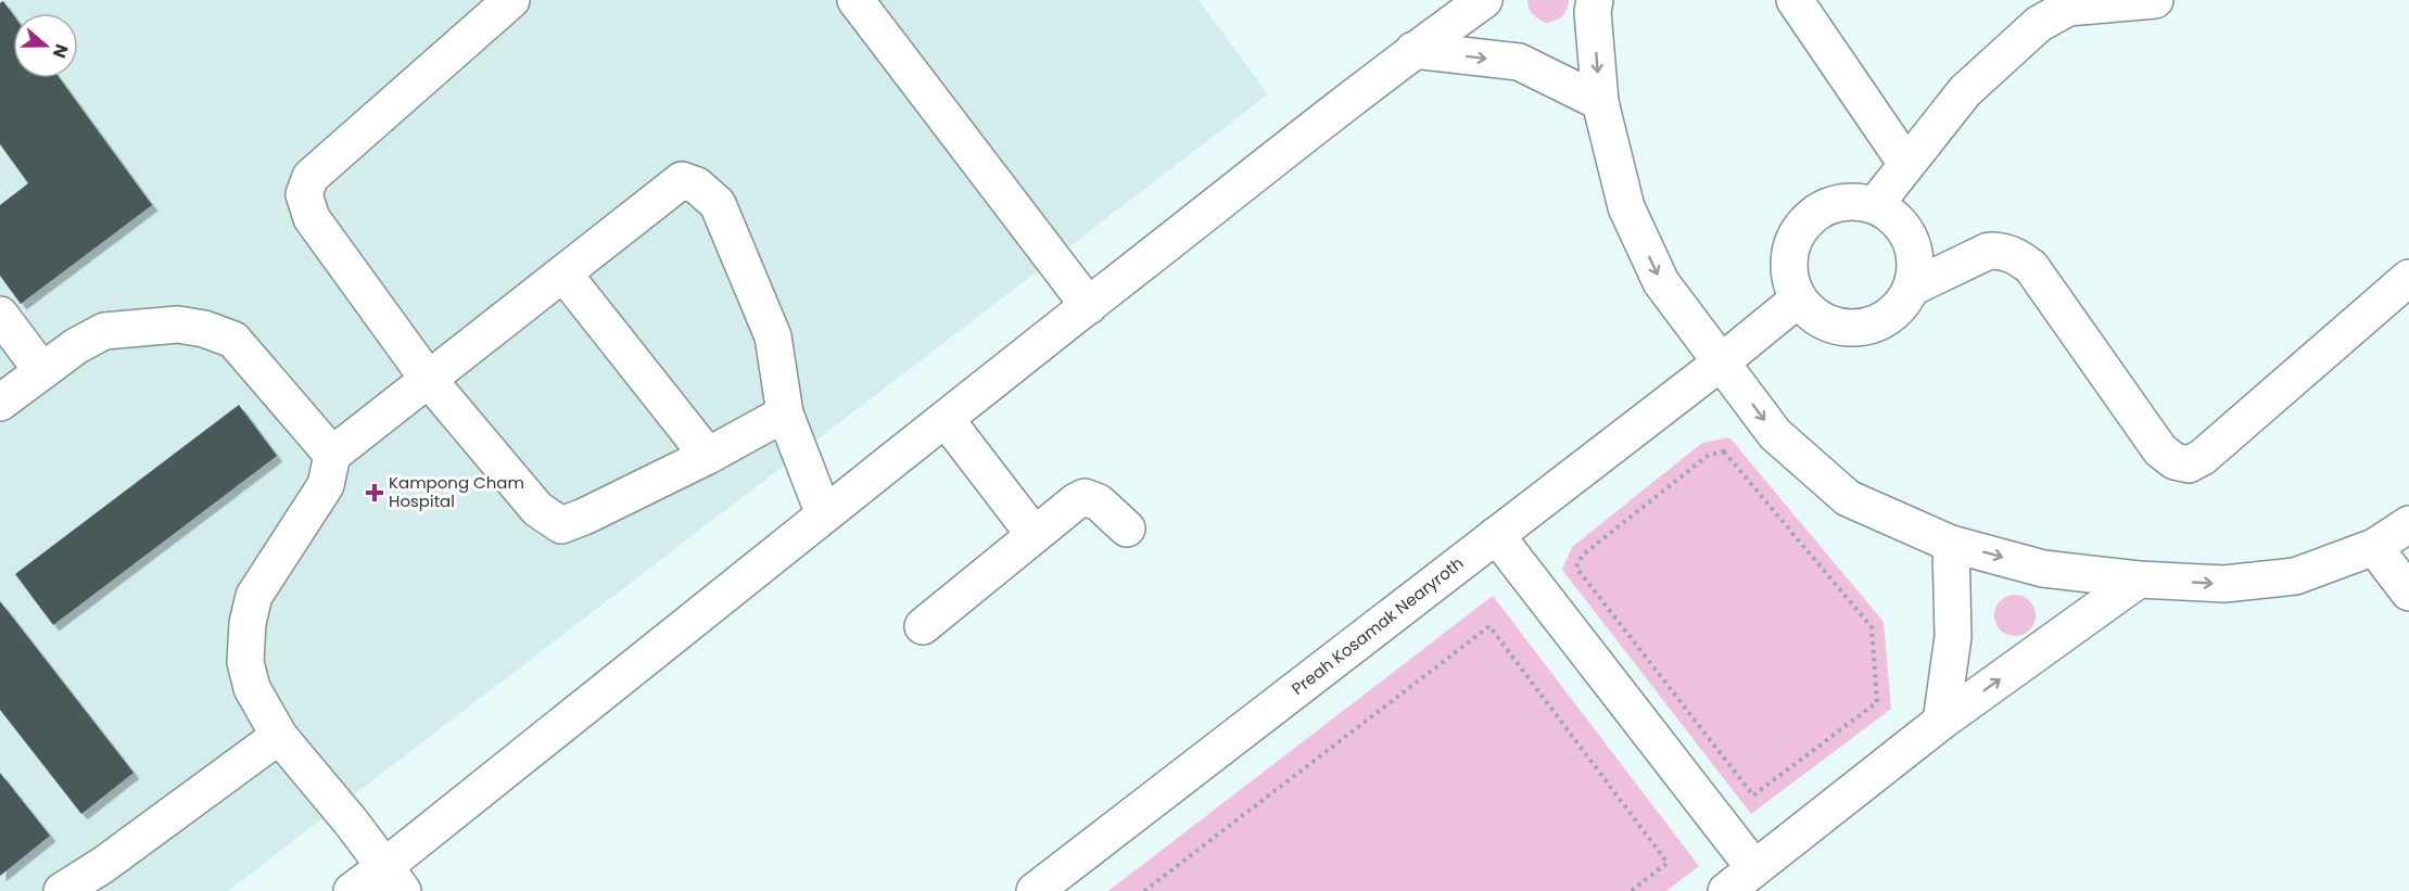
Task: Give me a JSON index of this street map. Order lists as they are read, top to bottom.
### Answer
{
  "streets": {
    "street": ["Preah Kosamak Nearyroth"]
  },
  "places": {
    "health": ["Kampong Cham Hospital"]
  },
  "north": "right"
}
